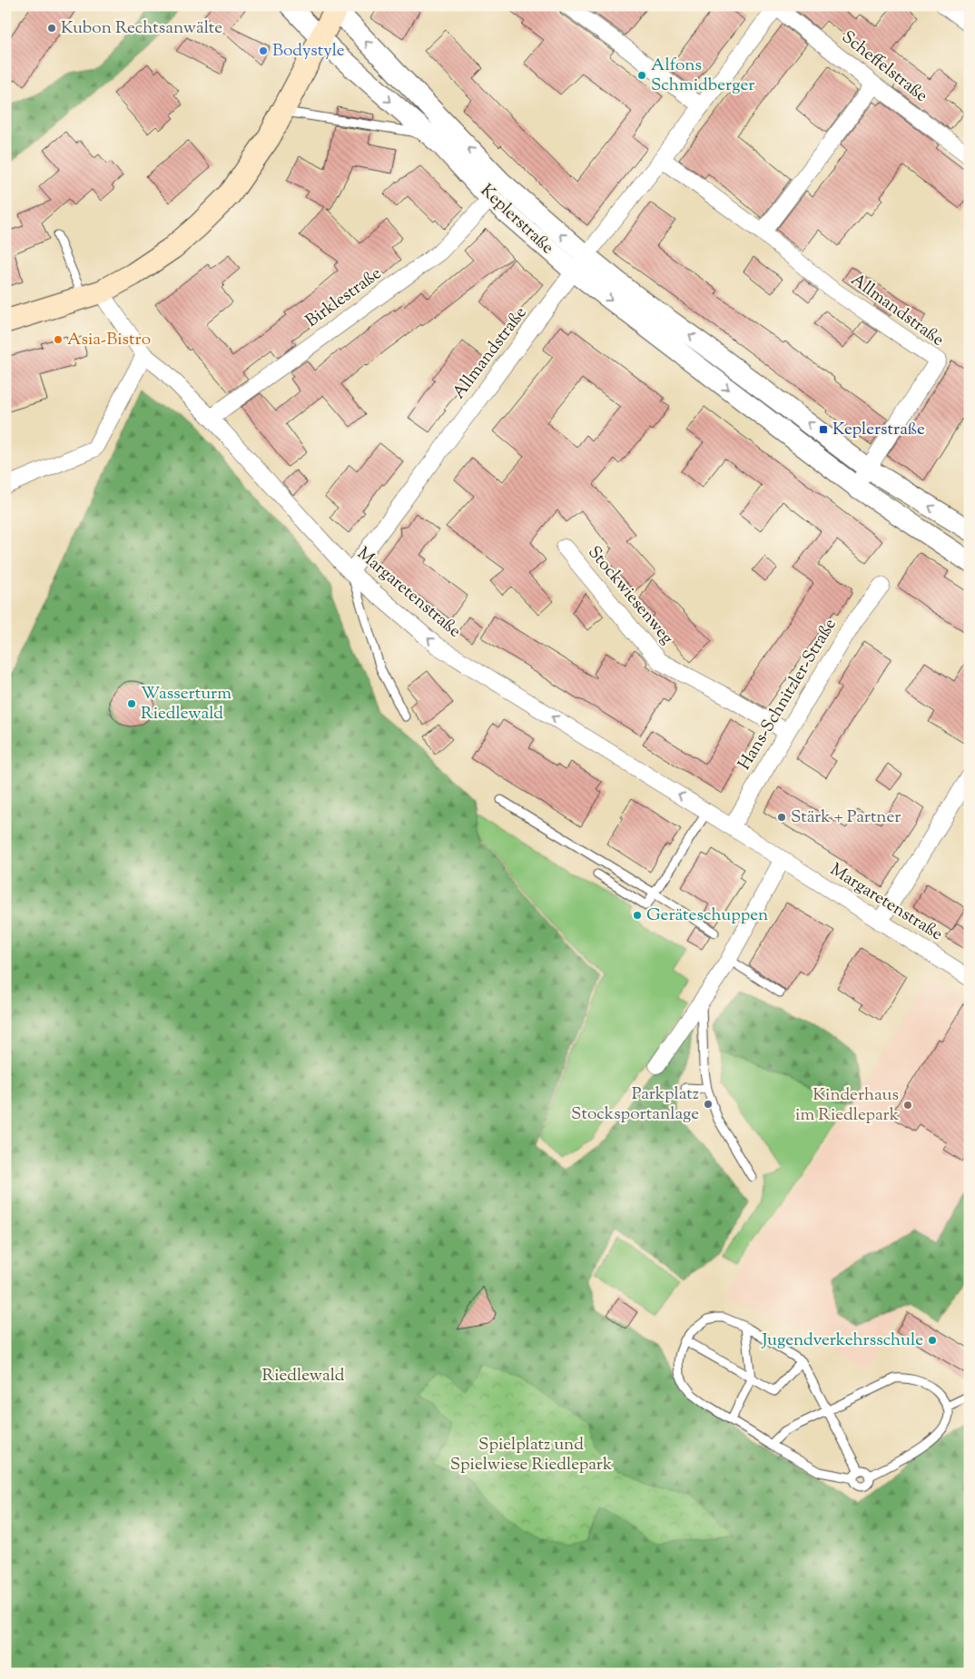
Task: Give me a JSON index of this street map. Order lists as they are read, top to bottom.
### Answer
{
  "streets": {
    "street": [
      "Scheffelstraße",
      "Keplerstraße",
      "Birklestraße",
      "Allmandstraße",
      "Margaretenstraße",
      "Stockwiesenweg",
      "Hans-Schnitzler-Straße"
    ]
  },
  "crossings": [
    ["Scheffelstraße", "Allmandstraße"],
    ["Keplerstraße", "Birklestraße"],
    ["Keplerstraße", "Allmandstraße"],
    ["Birklestraße", "Margaretenstraße"],
    ["Allmandstraße", "Margaretenstraße"],
    ["Margaretenstraße", "Hans-Schnitzler-Straße"],
    ["Stockwiesenweg", "Hans-Schnitzler-Straße"]
  ],
  "one_way": ["Margaretenstraße"],
  "parks": ["Riedlewald", "Spielplatz und Spielwiese Riedlepark"],
  "places": {
    "other": [
      "Kubon Rechtsanwälte",
      "Bodystyle",
      "Alfons Schmidberger",
      "Asia-Bistro",
      "Wasserturm Riedlewald",
      "Stärk + Partner",
      "Geräteschuppen",
      "Parkplatz Stocksportanlage",
      "Kinderhaus im Riedlepark",
      "Jugendverkehrsschule"
    ],
    "transit": ["Keplerstraße"]
  }
}
